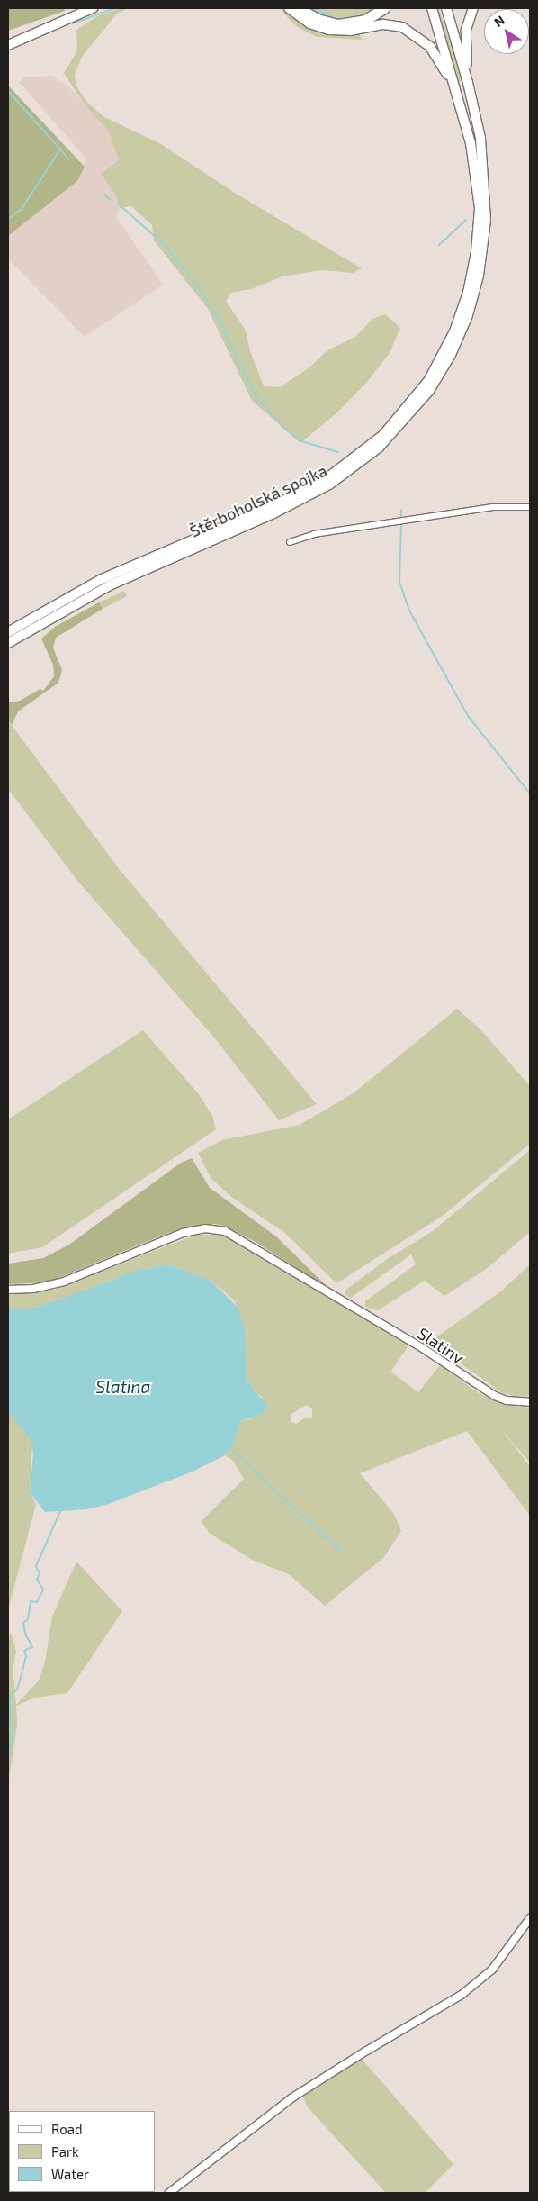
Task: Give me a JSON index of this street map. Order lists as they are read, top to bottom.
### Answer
{
  "streets": {
    "main road": ["Štěrboholská spojka"],
    "street": ["Slatiny"]
  },
  "water": ["Slatina"],
  "legend": ["Road", "Park", "Water"],
  "north": "top left"
}
